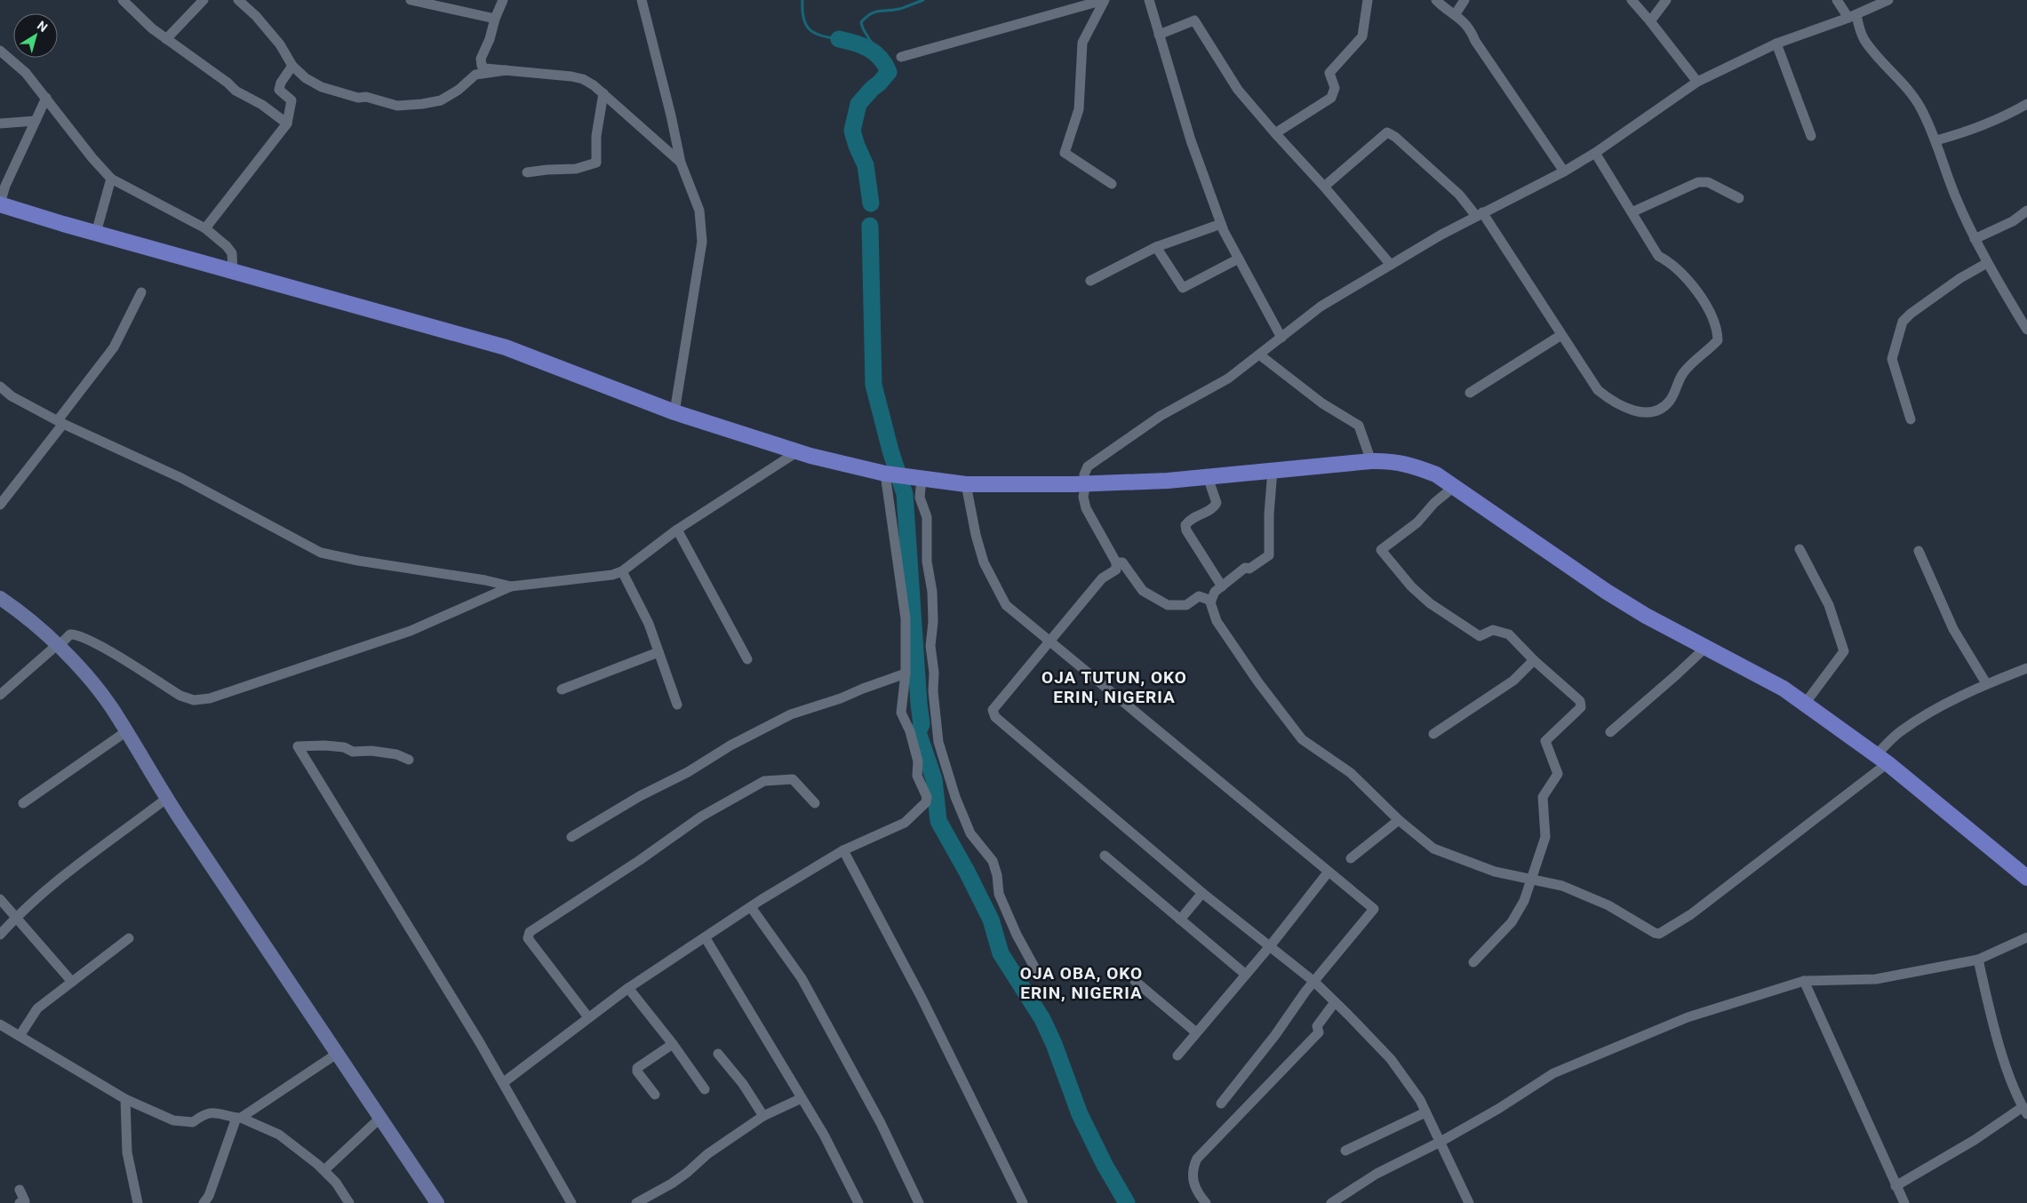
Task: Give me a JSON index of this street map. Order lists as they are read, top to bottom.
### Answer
{
  "districts": ["OJA TUTUN, OKO ERIN, NIGERIA", "OJA OBA, OKO ERIN, NIGERIA"],
  "north": "top right"
}
